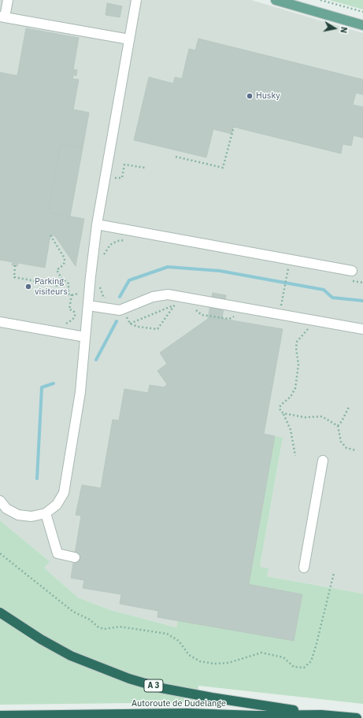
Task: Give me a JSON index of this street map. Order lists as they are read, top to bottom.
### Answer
{
  "streets": {
    "highway": ["A 3", "Autoroute de Dudelange"]
  },
  "crossings": [
    ["A 3", "Autoroute de Dudelange"]
  ],
  "places": ["Husky", "Parking visiteurs"],
  "north": "right"
}
